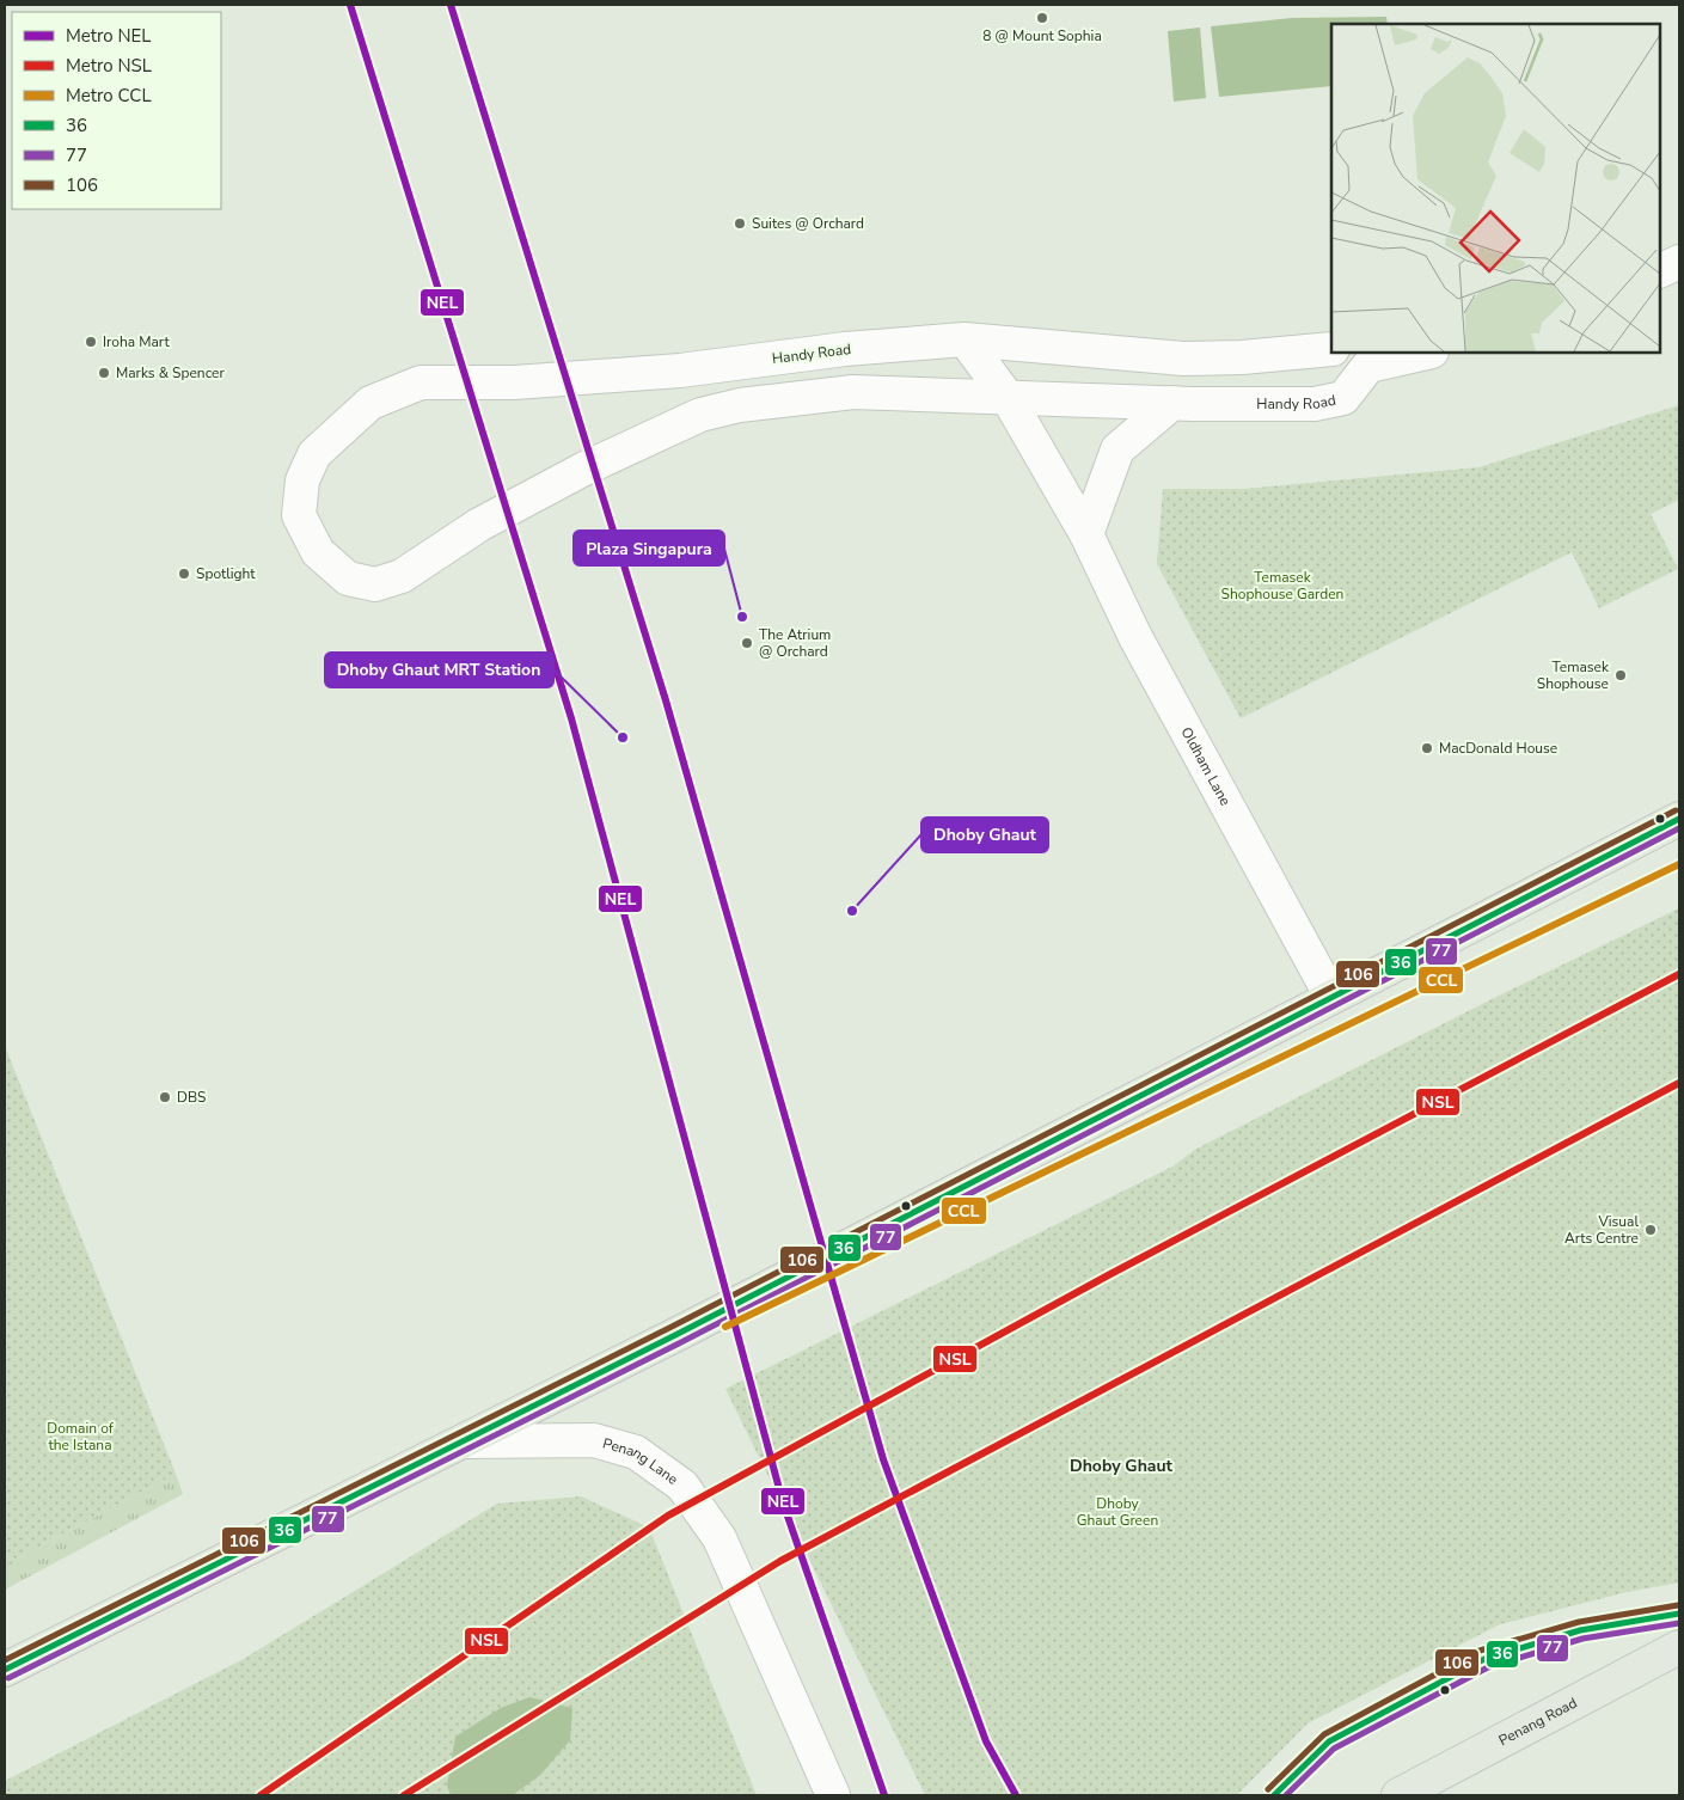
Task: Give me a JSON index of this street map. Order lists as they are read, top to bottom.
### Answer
{
  "streets": {
    "main road": ["Penang Road"],
    "street": ["Handy Road", "Oldham Lane", "Penang Lane"]
  },
  "crossings": [
    ["Handy Road", "Oldham Lane"]
  ],
  "districts": ["Dhoby Ghaut"],
  "parks": ["Temasek Shophouse Garden", "Domain of the Istana", "Dhoby Ghaut Green"],
  "places": [
    "8 @ Mount Sophia",
    "Suites @ Orchard",
    "Iroha Mart",
    "Marks & Spencer",
    "Spotlight",
    "Plaza Singapura",
    "The Atrium @ Orchard",
    "Temasek Shophouse",
    "Dhoby Ghaut MRT Station",
    "MacDonald House",
    "Dhoby Ghaut",
    "DBS",
    "Visual Arts Centre"
  ],
  "lines": [
    "metro line NEL",
    "transit line 106",
    "transit line 36",
    "transit line 77",
    "metro line CCL",
    "metro line NSL"
  ],
  "legend": [
    "Metro NEL",
    "Metro NSL",
    "Metro CCL",
    "36",
    "77",
    "106"
  ]
}
